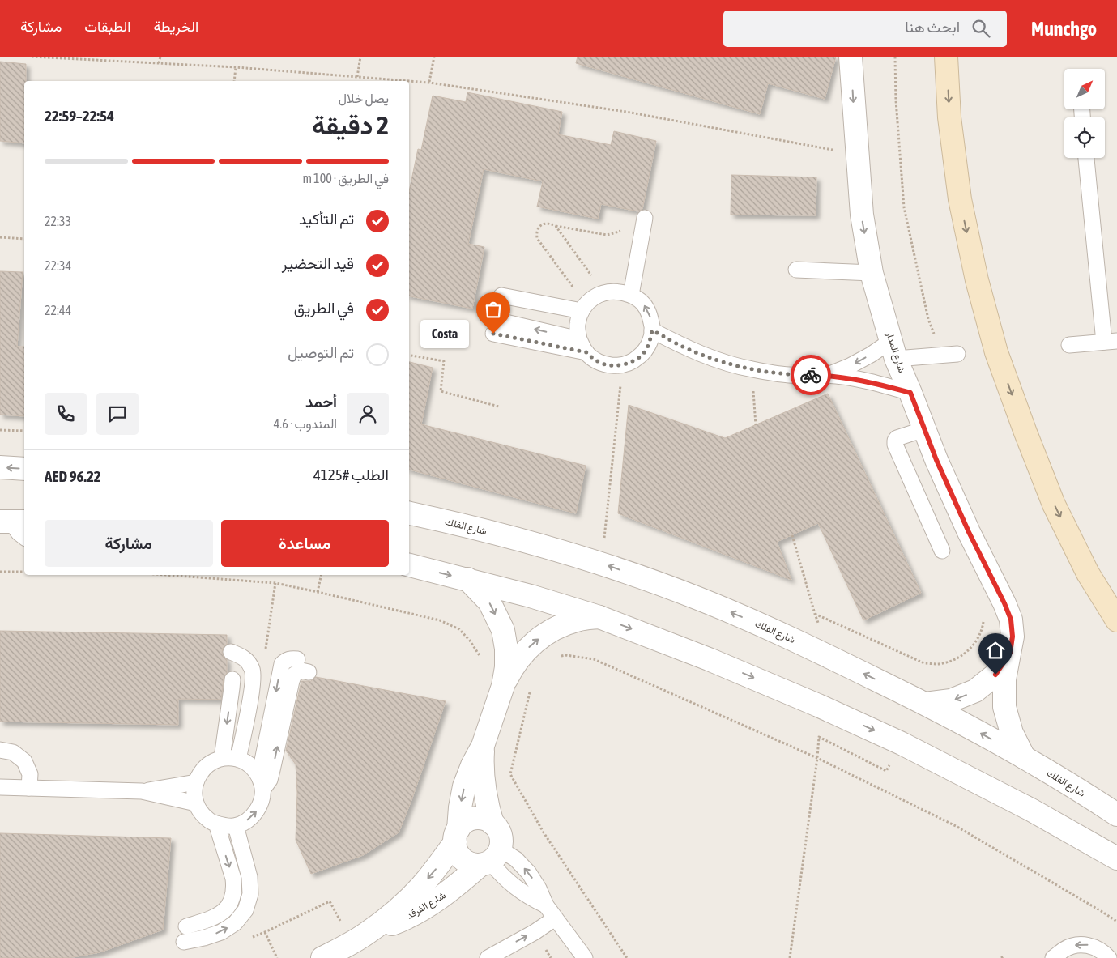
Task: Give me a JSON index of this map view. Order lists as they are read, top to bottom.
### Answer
{
  "streets": {
    "street": ["شارع المدار", "شارع الفلك", "شارع الفرقد"]
  },
  "crossings": [
    ["شارع المدار", "شارع الفلك"]
  ],
  "places": ["Costa"],
  "north": "top right",
  "page": {
    "header": "Munchgo",
    "search": "ابحث هنا",
    "nav": ["الخريطة", "الطبقات", "مشاركة"],
    "heading": ["2 دقيقة", "يصل خلال", "22:54–22:59"],
    "panel": [
      "أحمد",
      "المندوب · 4.6",
      "الطلب #4125",
      "AED 96.22"
    ],
    "bar": "في الطريق · 100 m",
    "list": [
      ["تم التأكيد", "22:33"],
      ["قيد التحضير", "22:34"],
      ["في الطريق", "22:44"],
      "تم التوصيل"
    ],
    "bubble": "Costa",
    "buttons": ["مساعدة", "مشاركة"]
  }
}
